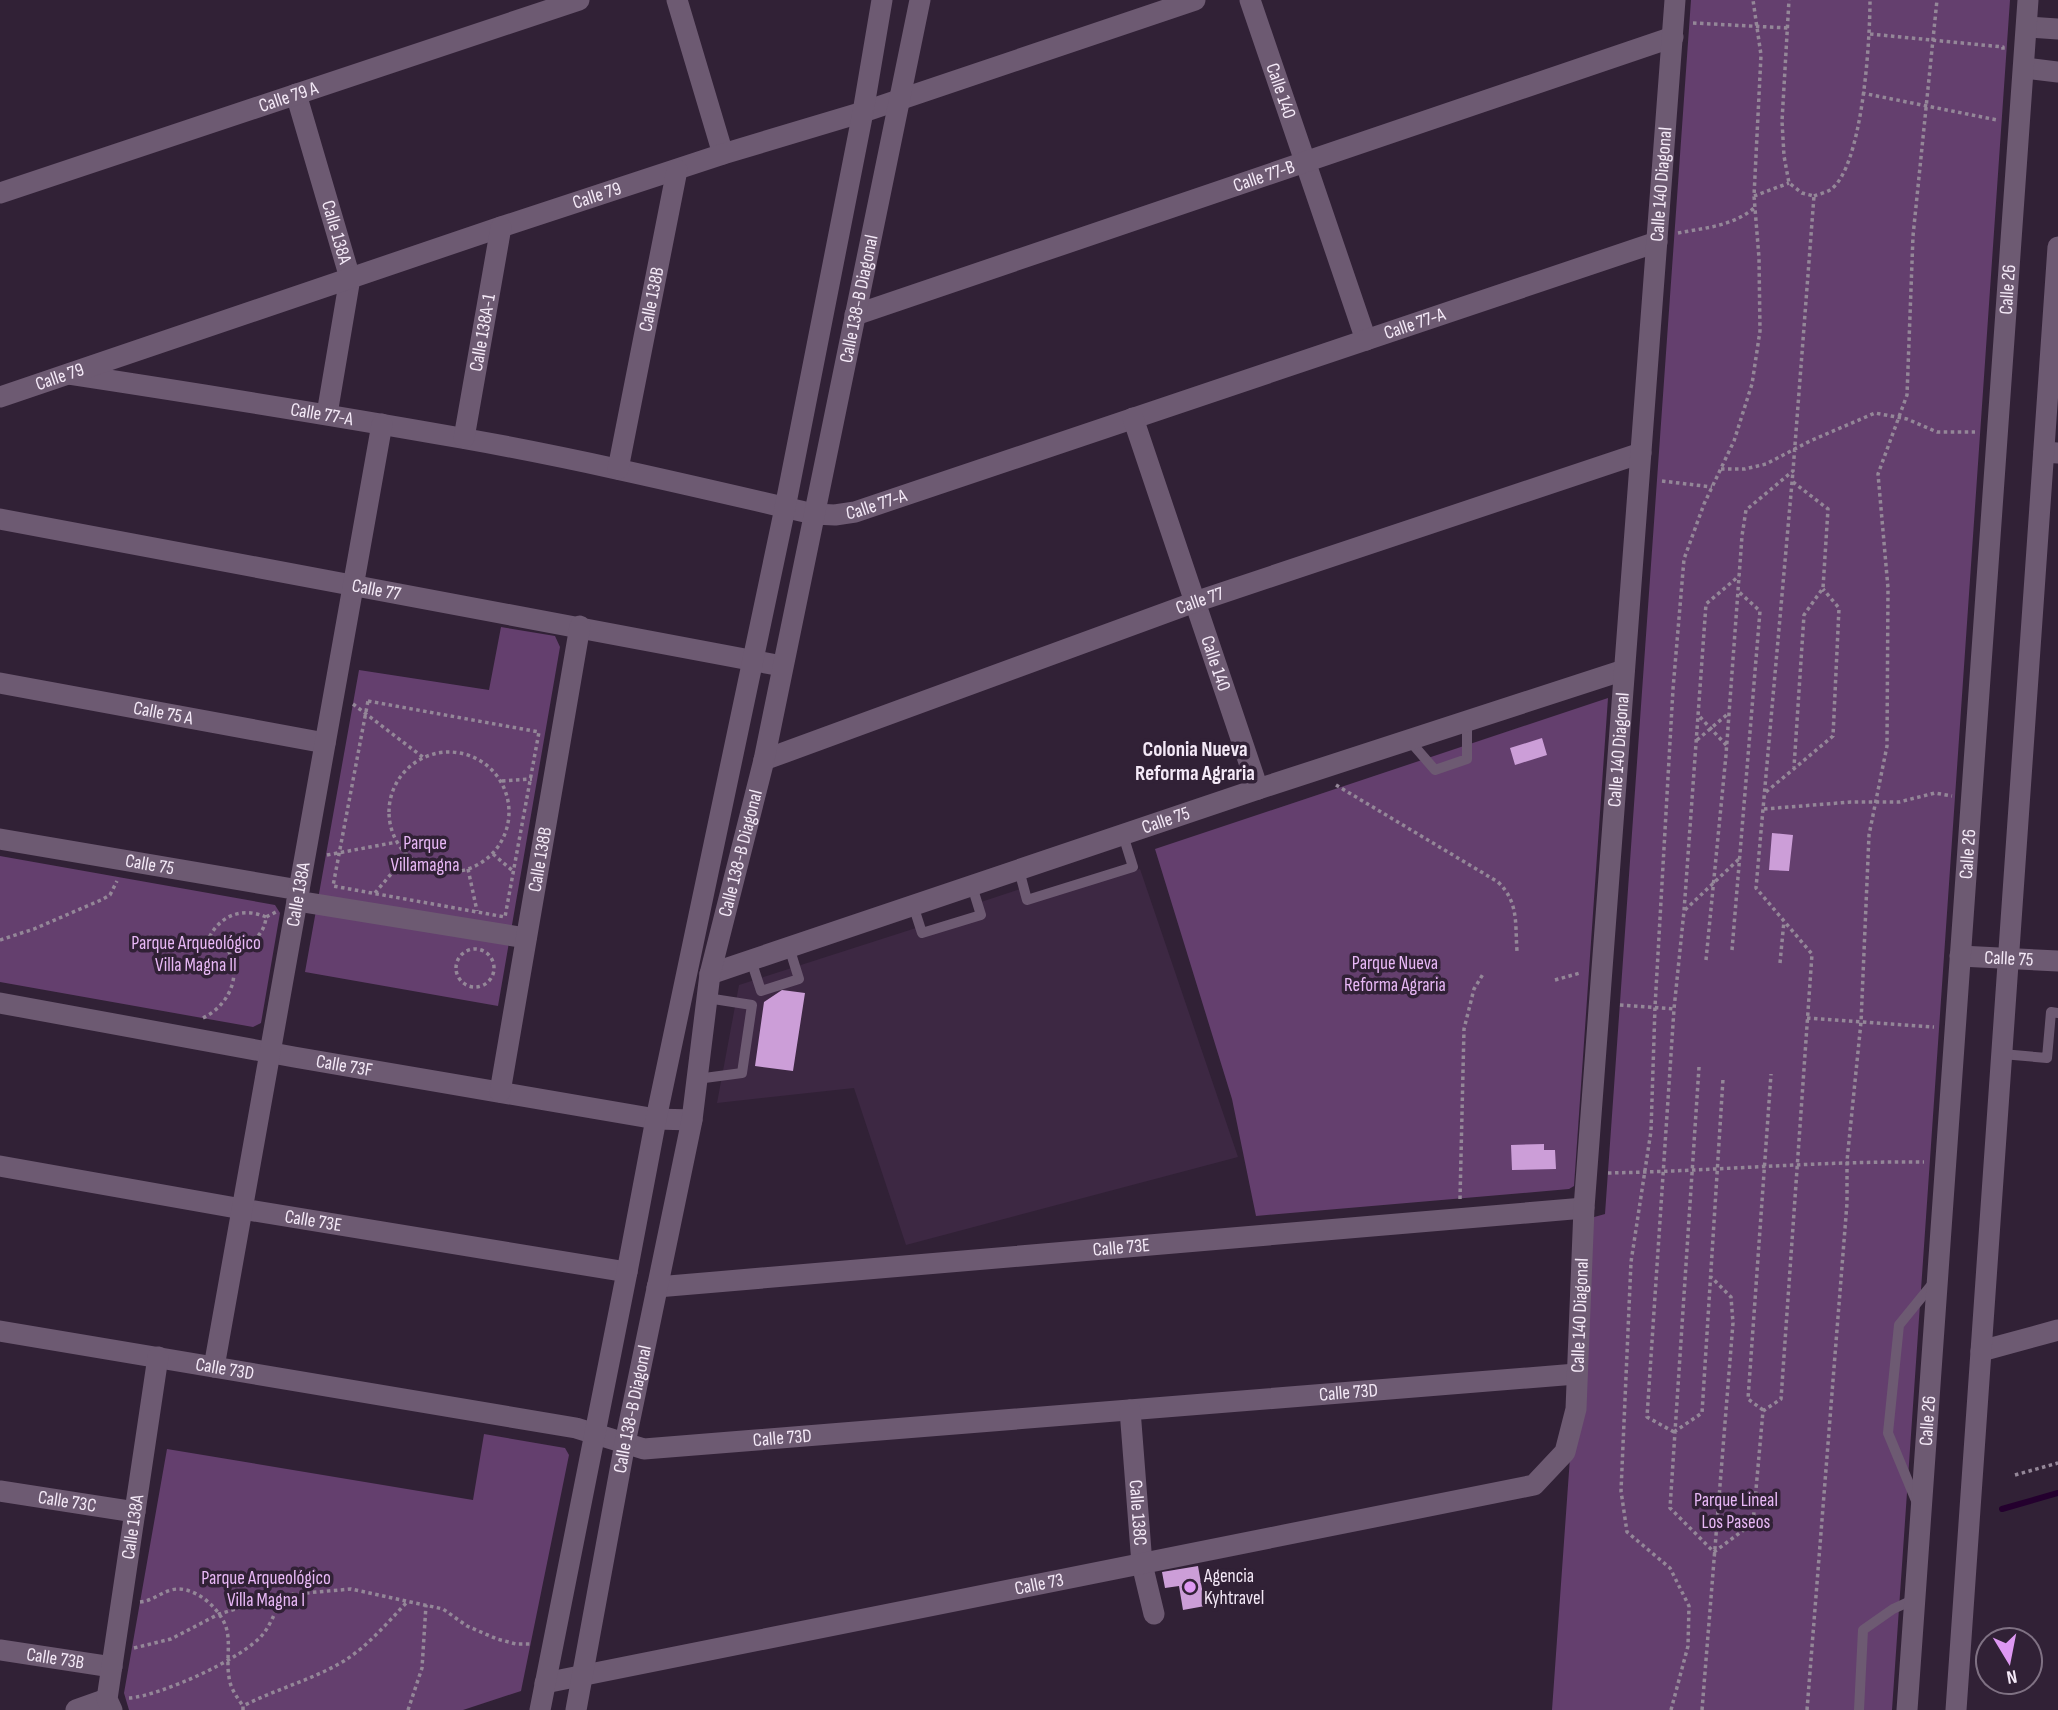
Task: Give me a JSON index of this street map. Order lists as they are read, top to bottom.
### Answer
{
  "streets": {
    "street": [
      "Calle 140",
      "Calle 79 A",
      "Calle 77-B",
      "Calle 140 Diagonal",
      "Calle 79",
      "Calle 138A",
      "Calle 26",
      "Calle 138B",
      "Calle 138-B Diagonal",
      "Calle 77-A",
      "Calle 138A-1",
      "Calle 77",
      "Calle 75 A",
      "Calle 75",
      "Calle 73F",
      "Calle 73E",
      "Calle 73D",
      "Calle 73C",
      "Calle 138C",
      "Calle 73",
      "Calle 73B"
    ]
  },
  "crossings": [
    ["Calle 140", "Calle 77-B"],
    ["Calle 140", "Calle 77-A"],
    ["Calle 140", "Calle 77"],
    ["Calle 140", "Calle 75"],
    ["Calle 79 A", "Calle 138A"],
    ["Calle 77-B", "Calle 140 Diagonal"],
    ["Calle 77-B", "Calle 138-B Diagonal"],
    ["Calle 140 Diagonal", "Calle 77-A"],
    ["Calle 140 Diagonal", "Calle 77"],
    ["Calle 140 Diagonal", "Calle 75"],
    ["Calle 140 Diagonal", "Calle 73E"],
    ["Calle 140 Diagonal", "Calle 73D"],
    ["Calle 140 Diagonal", "Calle 73"],
    ["Calle 79", "Calle 138A"],
    ["Calle 79", "Calle 138B"],
    ["Calle 79", "Calle 138-B Diagonal"],
    ["Calle 79", "Calle 77-A"],
    ["Calle 79", "Calle 138A-1"],
    ["Calle 138A", "Calle 77-A"],
    ["Calle 138A", "Calle 77"],
    ["Calle 138A", "Calle 75 A"],
    ["Calle 138A", "Calle 75"],
    ["Calle 138A", "Calle 73F"],
    ["Calle 138A", "Calle 73E"],
    ["Calle 138A", "Calle 73D"],
    ["Calle 138A", "Calle 73C"],
    ["Calle 138A", "Calle 73B"],
    ["Calle 26", "Calle 75"],
    ["Calle 138B", "Calle 77-A"],
    ["Calle 138B", "Calle 77"],
    ["Calle 138B", "Calle 75"],
    ["Calle 138B", "Calle 73F"],
    ["Calle 138-B Diagonal", "Calle 77-A"],
    ["Calle 138-B Diagonal", "Calle 77"],
    ["Calle 138-B Diagonal", "Calle 75"],
    ["Calle 138-B Diagonal", "Calle 73F"],
    ["Calle 138-B Diagonal", "Calle 73E"],
    ["Calle 138-B Diagonal", "Calle 73D"],
    ["Calle 138-B Diagonal", "Calle 73"],
    ["Calle 77-A", "Calle 138A-1"],
    ["Calle 73D", "Calle 138C"],
    ["Calle 138C", "Calle 73"]
  ],
  "districts": ["Colonia Nueva Reforma Agraria"],
  "parks": [
    "Parque Villamagna",
    "Parque Arqueológico Villa Magna II",
    "Parque Nueva Reforma Agraria",
    "Parque Lineal Los Paseos",
    "Parque Arqueológico Villa Magna I"
  ],
  "places": ["Agencia Kyhtravel"],
  "north": "bottom"
}
